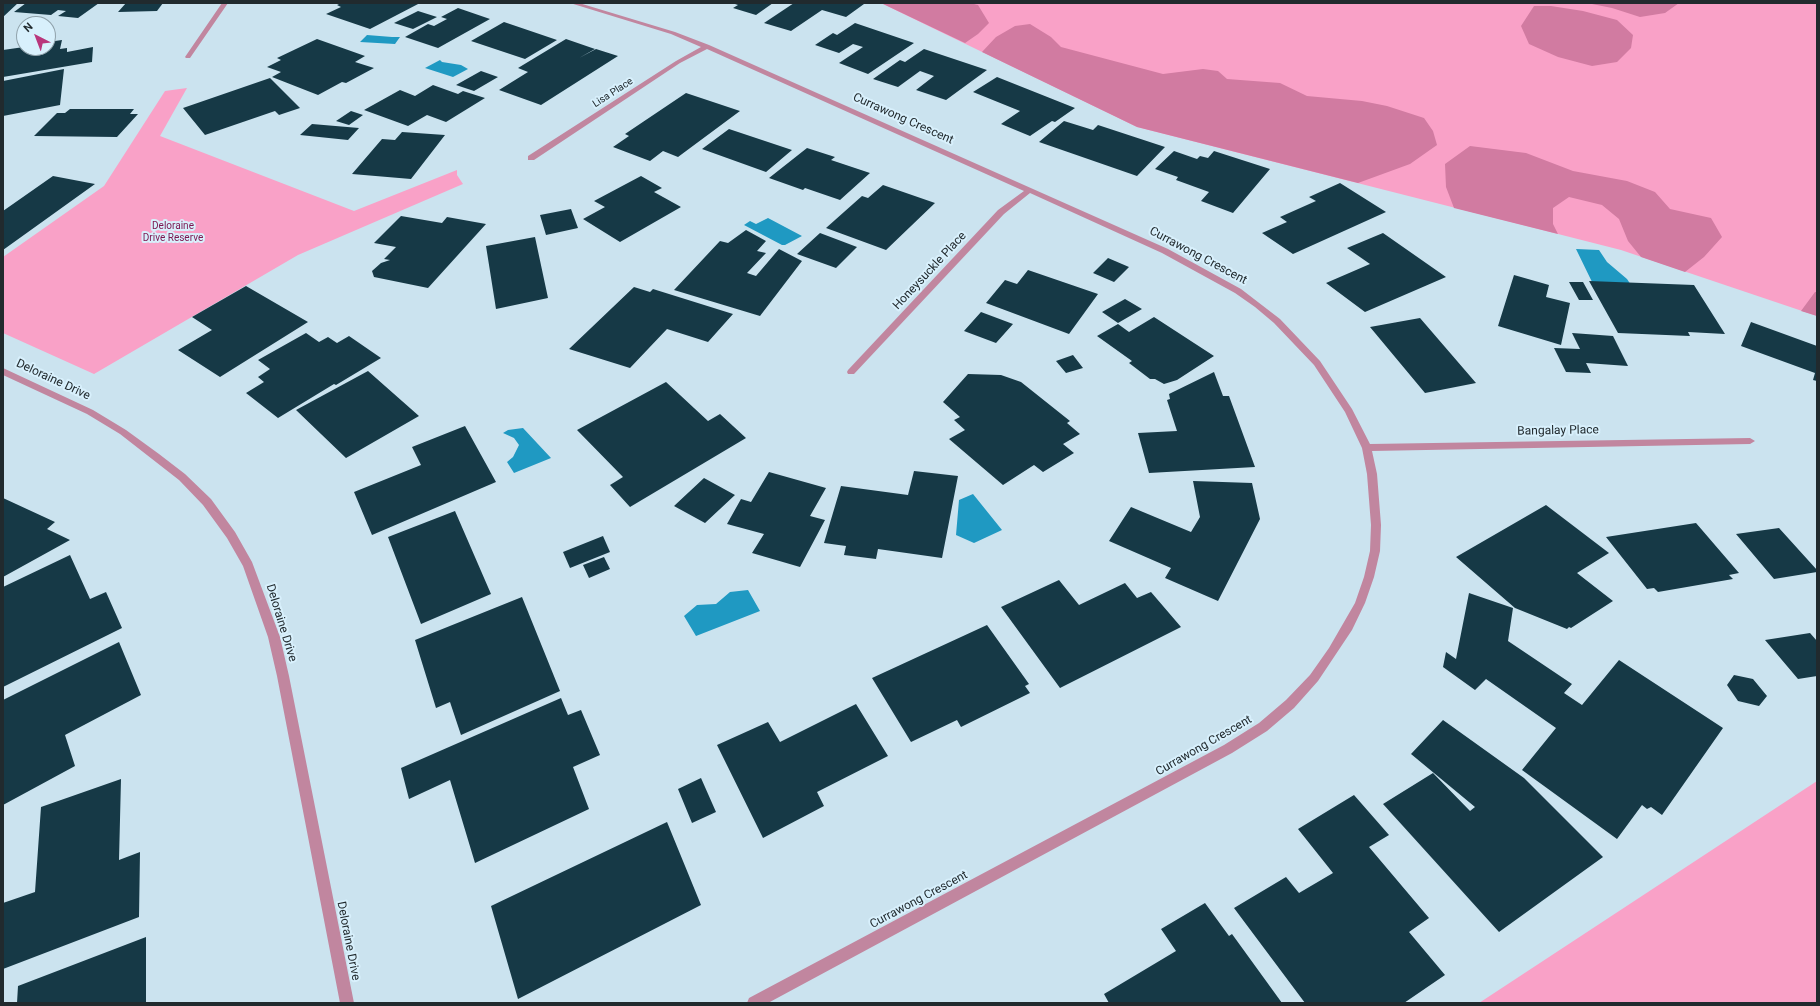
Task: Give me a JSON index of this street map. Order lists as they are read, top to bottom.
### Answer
{
  "streets": {
    "street": [
      "Lisa Place",
      "Currawong Crescent",
      "Honeysuckle Place",
      "Deloraine Drive",
      "Bangalay Place"
    ]
  },
  "crossings": [
    ["Lisa Place", "Currawong Crescent"],
    ["Currawong Crescent", "Honeysuckle Place"],
    ["Currawong Crescent", "Bangalay Place"]
  ],
  "parks": ["Deloraine Drive Reserve"],
  "north": "top left"
}
